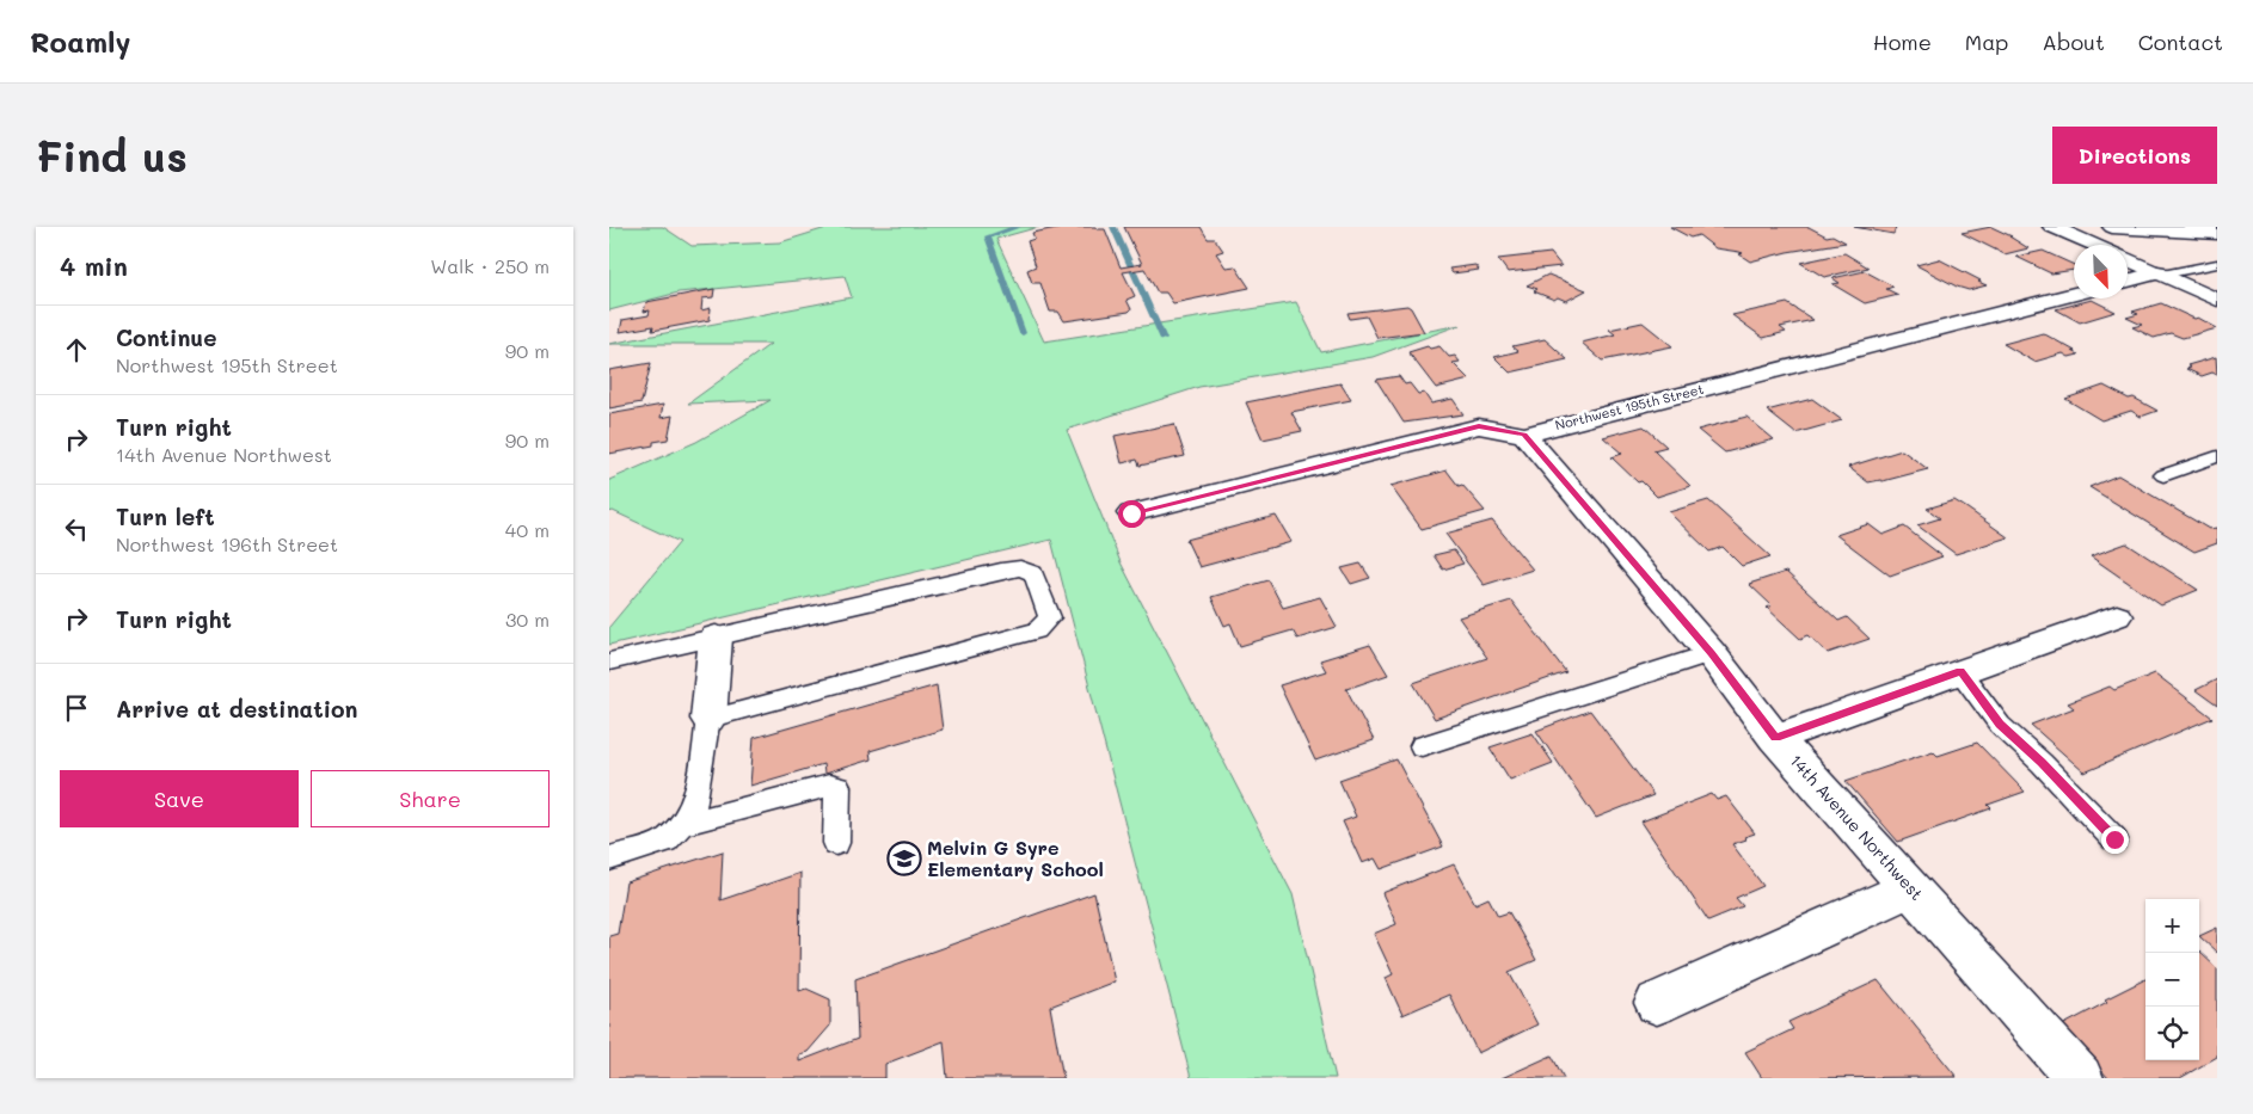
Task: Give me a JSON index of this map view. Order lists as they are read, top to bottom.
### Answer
{
  "streets": {
    "street": ["Northwest 195th Street", "14th Avenue Northwest"]
  },
  "crossings": [
    ["Northwest 195th Street", "14th Avenue Northwest"]
  ],
  "places": {
    "school or university": ["Melvin G Syre Elementary School"]
  },
  "north": "bottom right",
  "page": {
    "header": "Roamly",
    "nav": [
      "Home",
      "Map",
      "About",
      "Contact"
    ],
    "buttons": [
      "Directions",
      ["Save", "Share"]
    ],
    "title": "Find us",
    "heading": ["4 min", "Walk · 250 m"],
    "list": [
      ["Continue", "Northwest 195th Street", "90 m"],
      ["Turn right", "14th Avenue Northwest", "90 m"],
      ["Turn left", "Northwest 196th Street", "40 m"],
      ["Turn right", "30 m"],
      "Arrive at destination"
    ],
    "map_buttons": ["+", "−"]
  }
}
